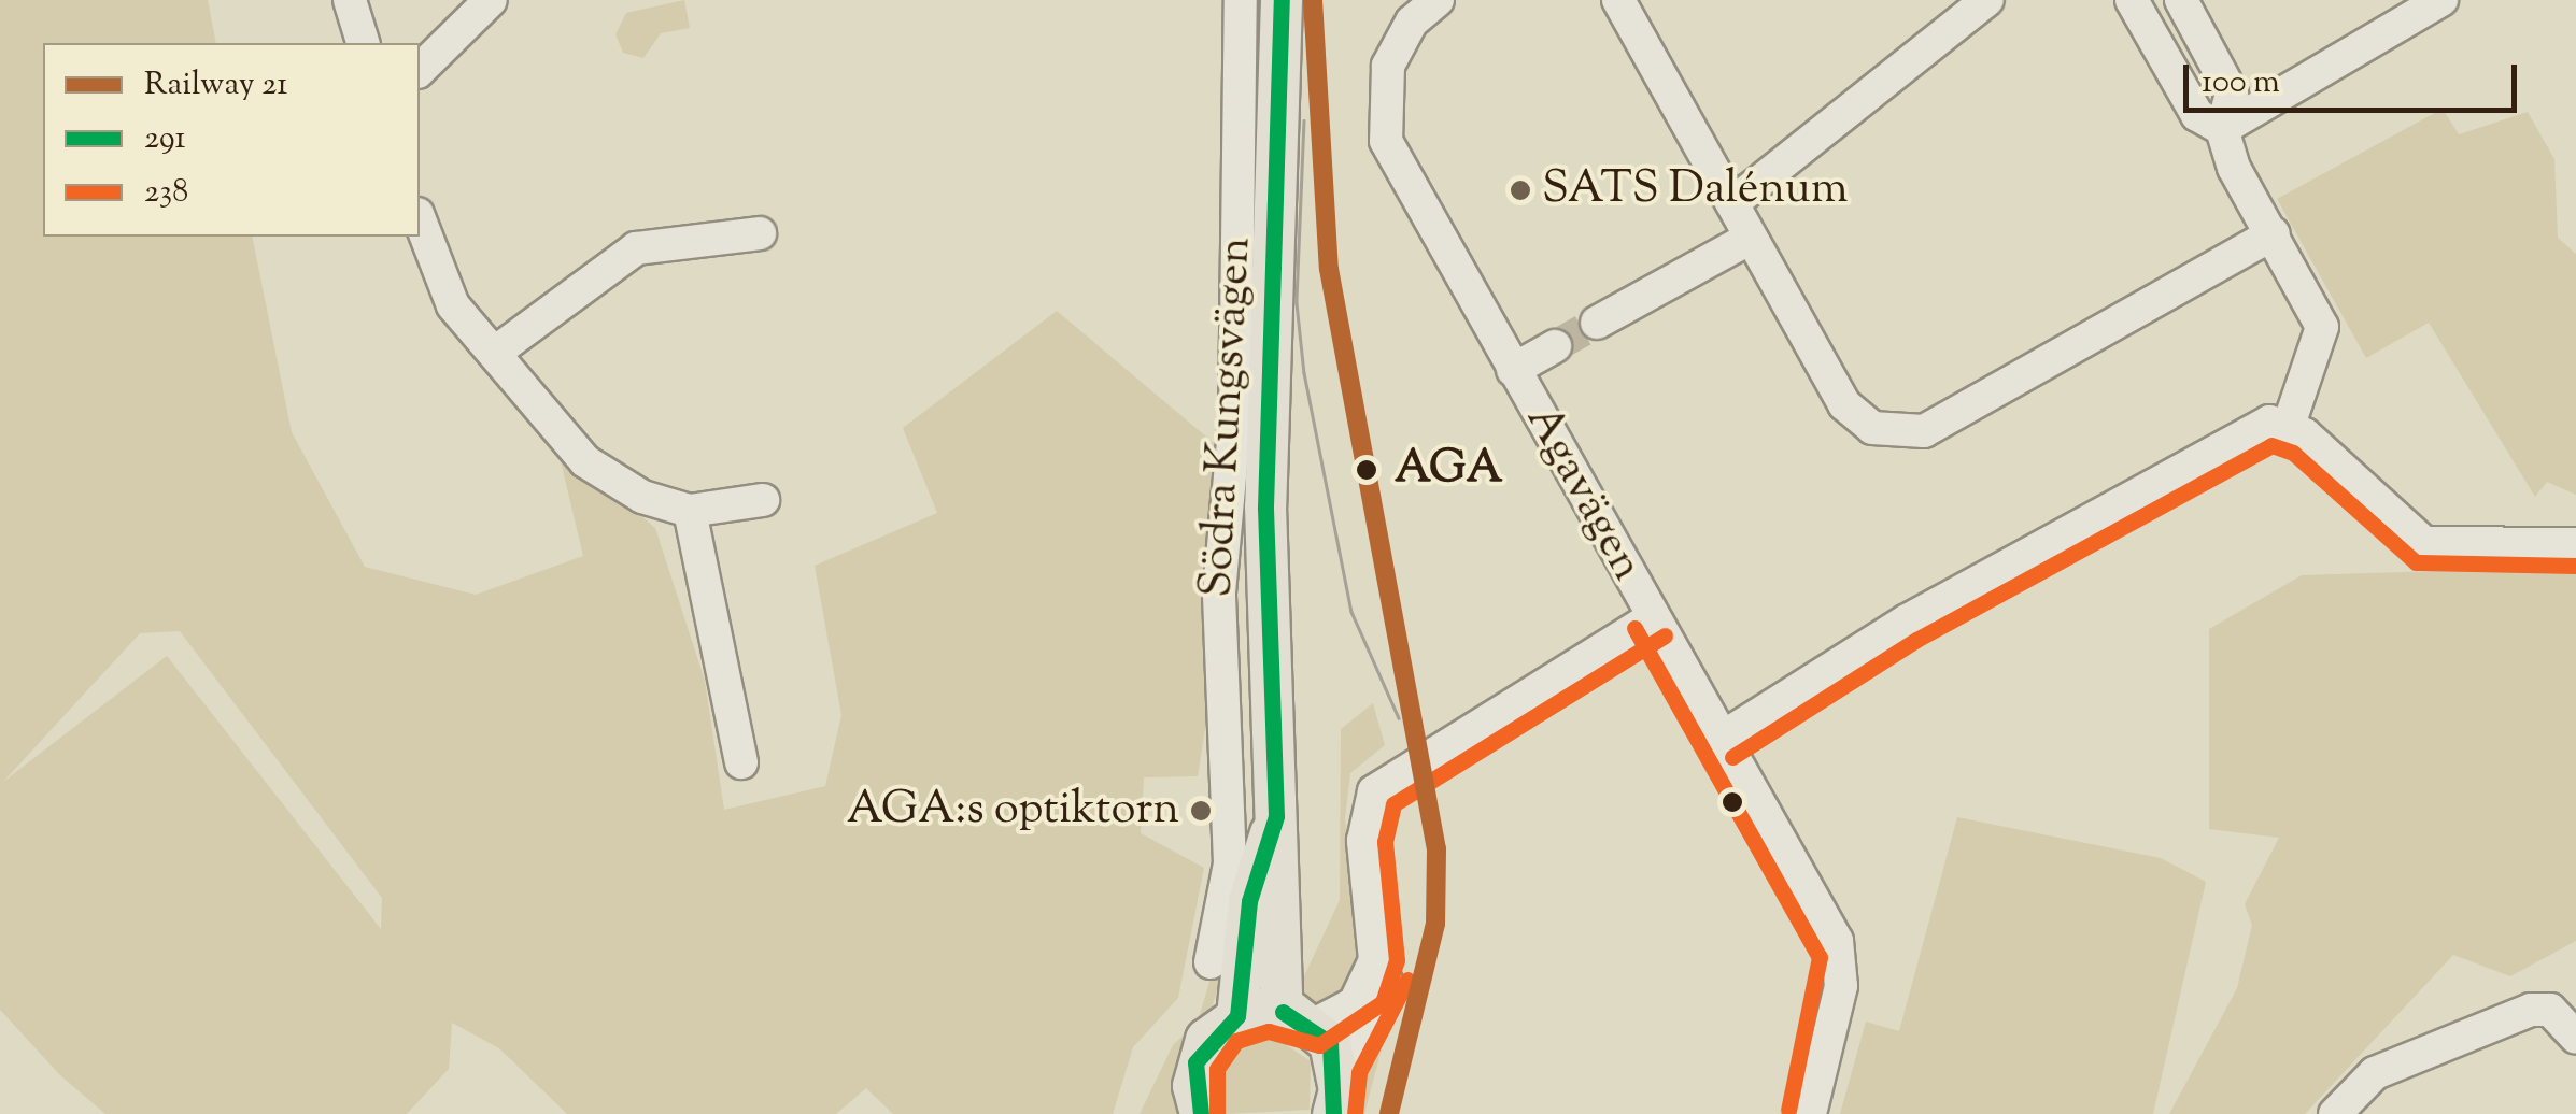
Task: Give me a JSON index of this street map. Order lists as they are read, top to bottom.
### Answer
{
  "streets": {
    "main road": ["Södra Kungsvägen"],
    "street": ["Agavägen"]
  },
  "places": ["SATS Dalénum", "AGA", "AGA:s optiktorn"],
  "lines": ["rail line 21", "transit line 291", "transit line 238"],
  "legend": ["Railway 21", "291", "238"],
  "scale_bar": "100 m"
}
